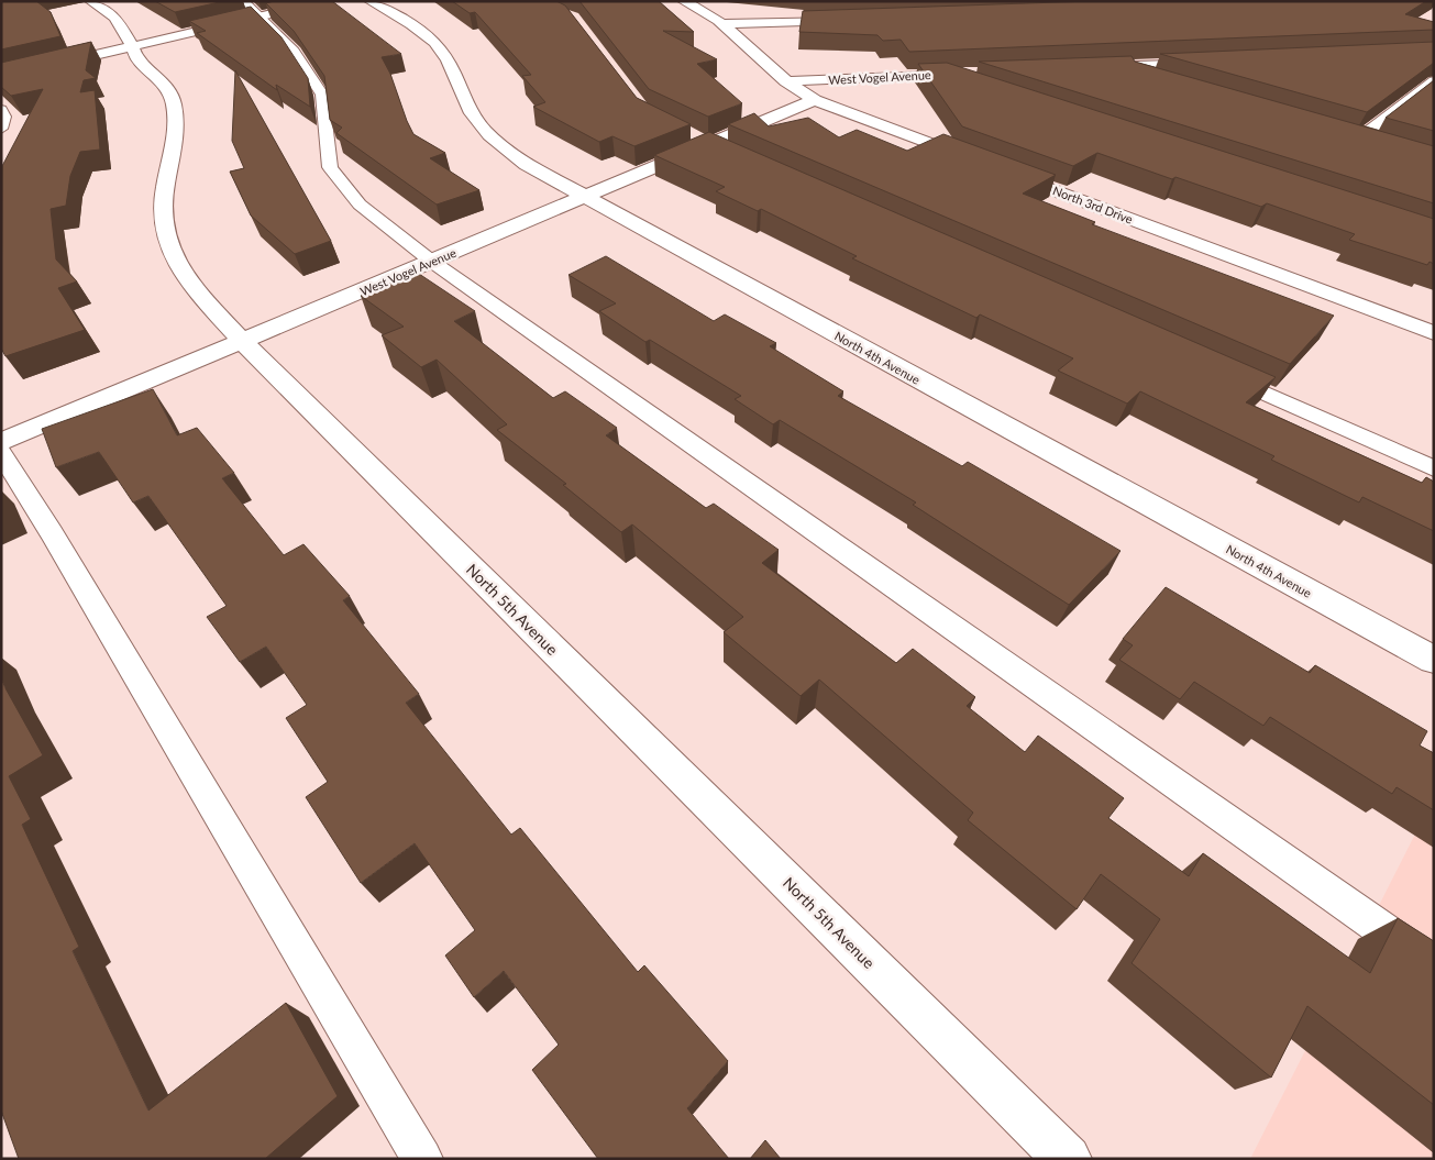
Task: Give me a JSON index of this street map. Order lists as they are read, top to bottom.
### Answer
{
  "streets": {
    "street": [
      "West Vogel Avenue",
      "North 3rd Drive",
      "North 4th Avenue",
      "North 5th Avenue"
    ]
  },
  "crossings": [
    ["West Vogel Avenue", "North 4th Avenue"],
    ["West Vogel Avenue", "North 5th Avenue"]
  ]
}
